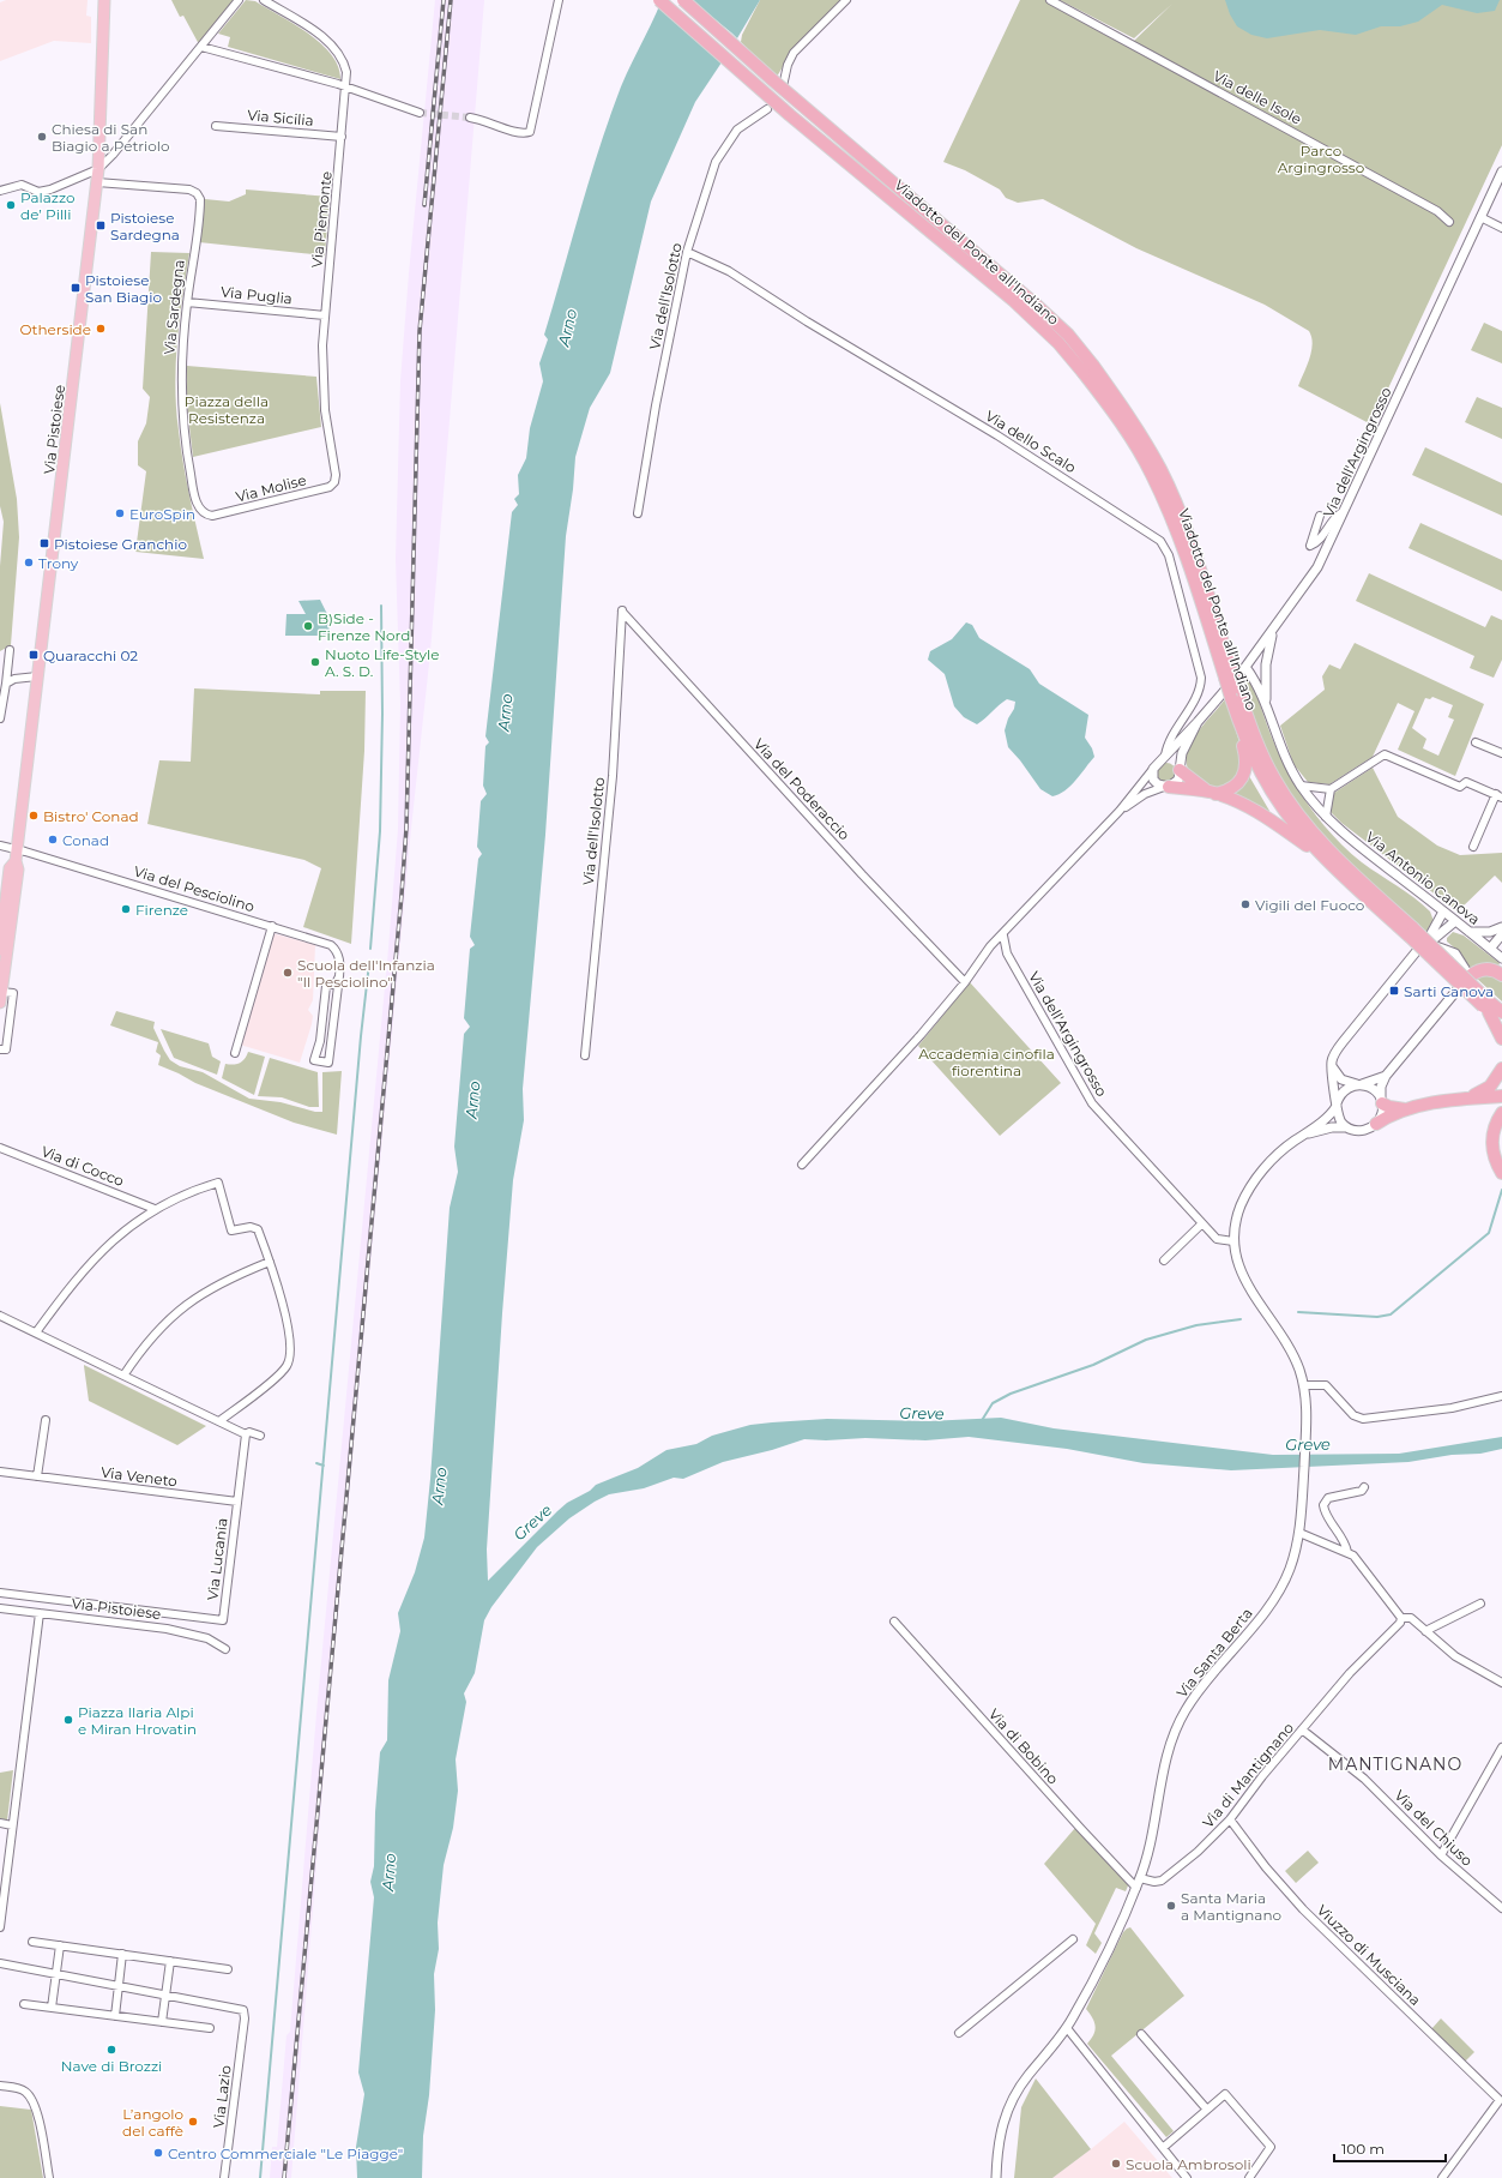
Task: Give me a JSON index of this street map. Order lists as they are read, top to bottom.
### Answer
{
  "streets": {
    "highway": ["Viadotto del Ponte all'Indiano"],
    "main road": ["Via Pistoiese"],
    "street": [
      "Via delle Isole",
      "Via Sicilia",
      "Via Piemonte",
      "Via Puglia",
      "Via dell'Isolotto",
      "Via Sardegna",
      "Via dello Scalo",
      "Via dell'Argingrosso",
      "Via Molise",
      "Via del Poderaccio",
      "Via Antonio Canova",
      "Via del Pesciolino",
      "Via di Cocco",
      "Via Veneto",
      "Via Lucania",
      "Via Santa Berta",
      "Via di Bobino",
      "Via di Mantignano",
      "Via del Chiuso",
      "Viuzzo di Musciana",
      "Via Lazio"
    ]
  },
  "crossings": [
    ["Via Sicilia", "Via Piemonte"],
    ["Via Piemonte", "Via Puglia"],
    ["Via Piemonte", "Via Molise"],
    ["Via Puglia", "Via Sardegna"],
    ["Via dell'Isolotto", "Via dello Scalo"],
    ["Via dell'Isolotto", "Via del Poderaccio"],
    ["Via Sardegna", "Via Pistoiese"],
    ["Via Sardegna", "Via Molise"],
    ["Via Pistoiese", "Via del Pesciolino"],
    ["Via dello Scalo", "Via dell'Argingrosso"],
    ["Via dell'Argingrosso", "Via del Poderaccio"],
    ["Via dell'Argingrosso", "Via Antonio Canova"],
    ["Via dell'Argingrosso", "Via Santa Berta"],
    ["Via Veneto", "Via Lucania"],
    ["Via Santa Berta", "Via di Mantignano"],
    ["Via di Mantignano", "Via del Chiuso"],
    ["Via di Mantignano", "Viuzzo di Musciana"]
  ],
  "districts": ["MANTIGNANO"],
  "water": ["Arno", "Greve"],
  "parks": ["Parco Argingrosso", "Piazza della Resistenza", "Accademia cinofila fiorentina"],
  "places": {
    "other": [
      "Chiesa di San Biagio a Petriolo",
      "Palazzo de’ Pilli",
      "Otherside",
      "EuroSpin",
      "Trony",
      "B)Side - Firenze Nord",
      "Nuoto Life-Style A. S. D.",
      "Bistro' Conad",
      "Conad",
      "Vigili del Fuoco",
      "Firenze",
      "Scuola dell'Infanzia \"Il Pesciolino\"",
      "Piazza Ilaria Alpi e Miran Hrovatin",
      "Santa Maria a Mantignano",
      "Nave di Brozzi",
      "L’angolo del caffè",
      "Centro Commerciale \"Le Piagge\"",
      "Scuola Ambrosoli"
    ],
    "transit": [
      "Pistoiese Sardegna",
      "Pistoiese San Biagio",
      "Pistoiese Granchio",
      "Quaracchi 02",
      "Sarti Canova"
    ]
  },
  "scale_bar": "100 m"
}
